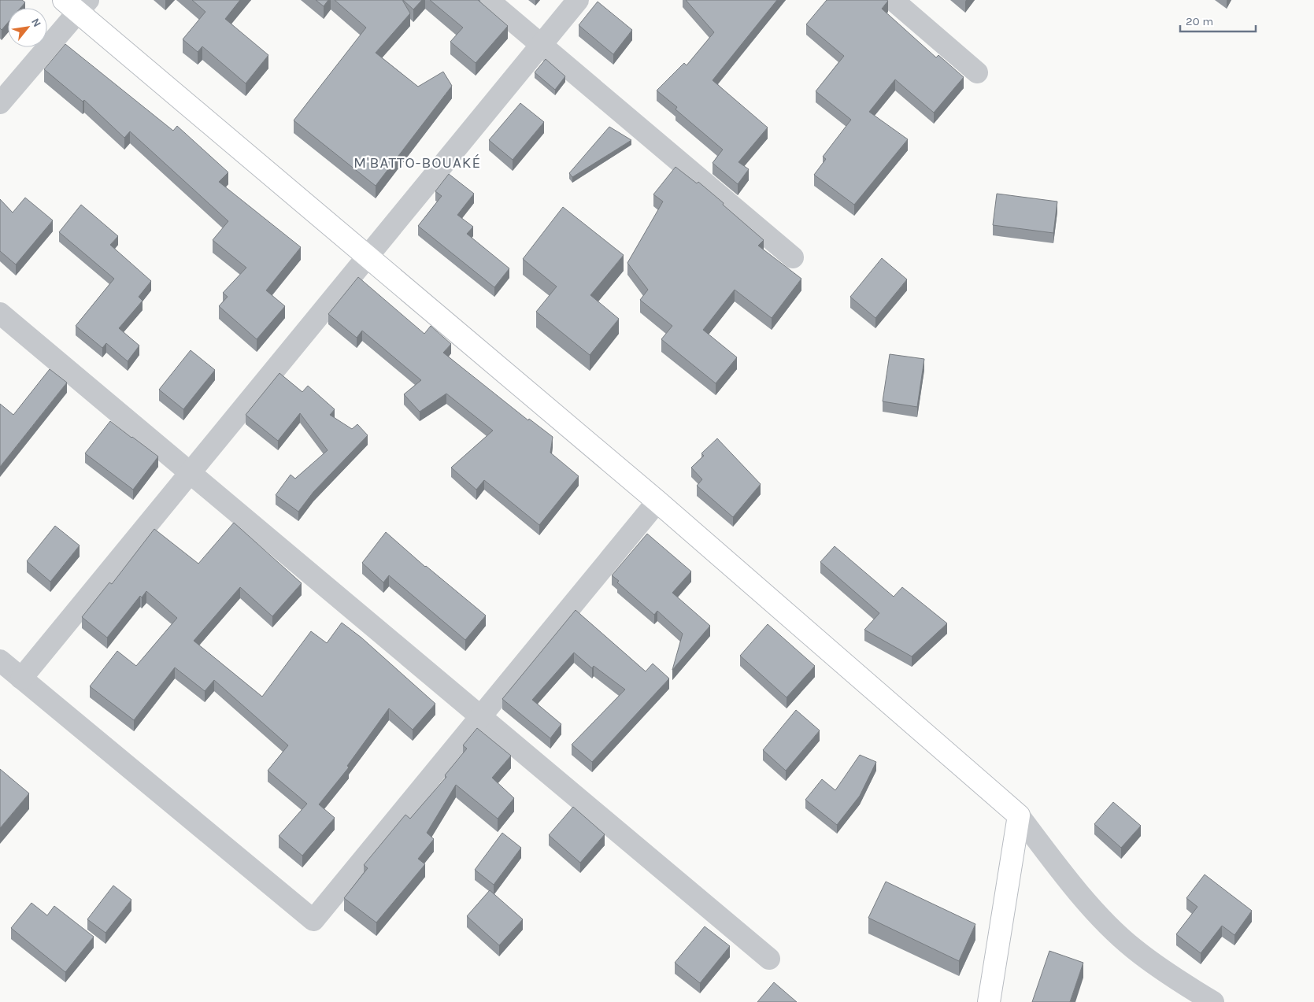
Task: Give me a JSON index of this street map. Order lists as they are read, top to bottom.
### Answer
{
  "districts": ["M'BATTO-BOUAKÉ"],
  "scale_bar": "20 m",
  "north": "top right"
}
